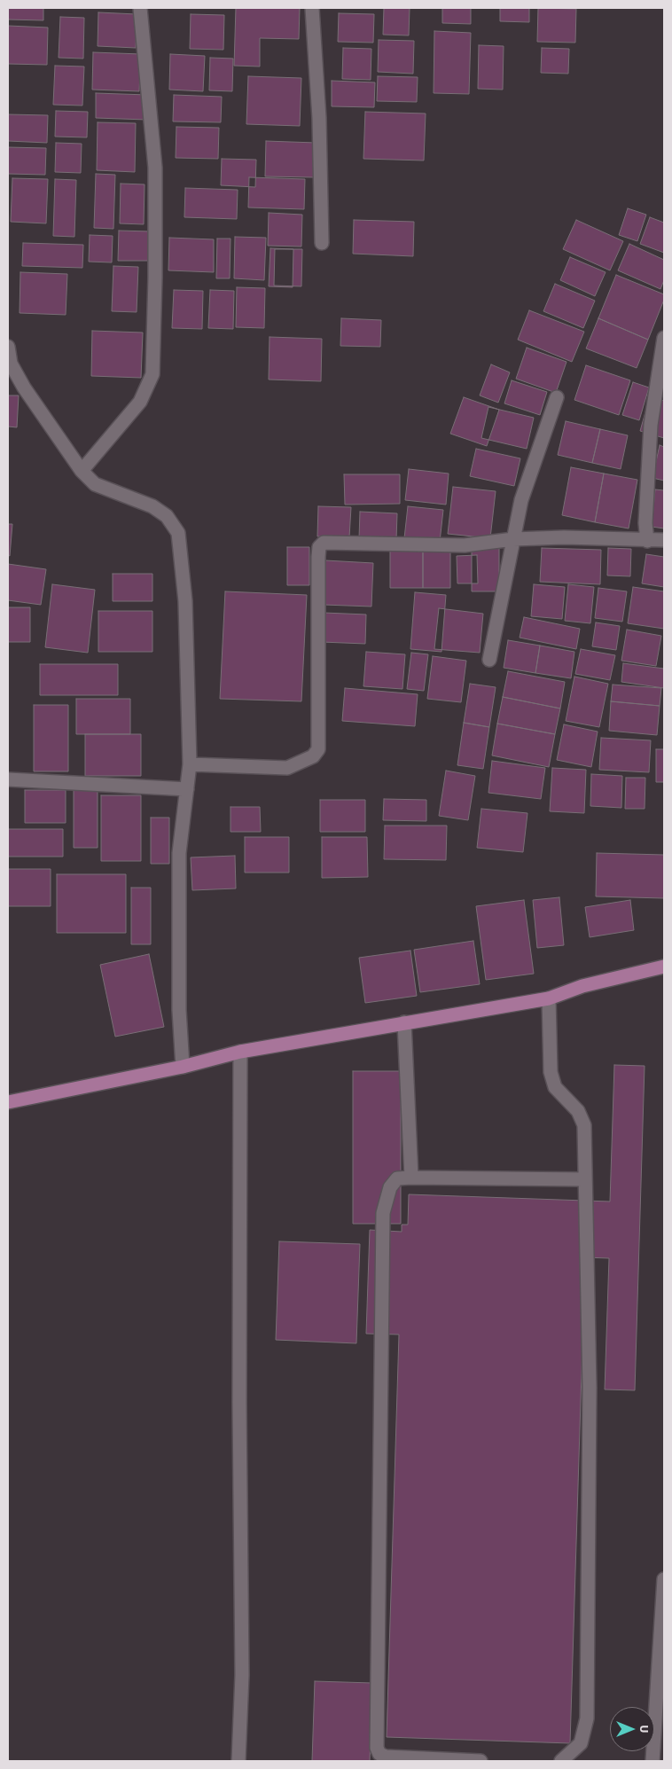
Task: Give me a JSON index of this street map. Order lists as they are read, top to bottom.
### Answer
{
  "north": "right"
}
